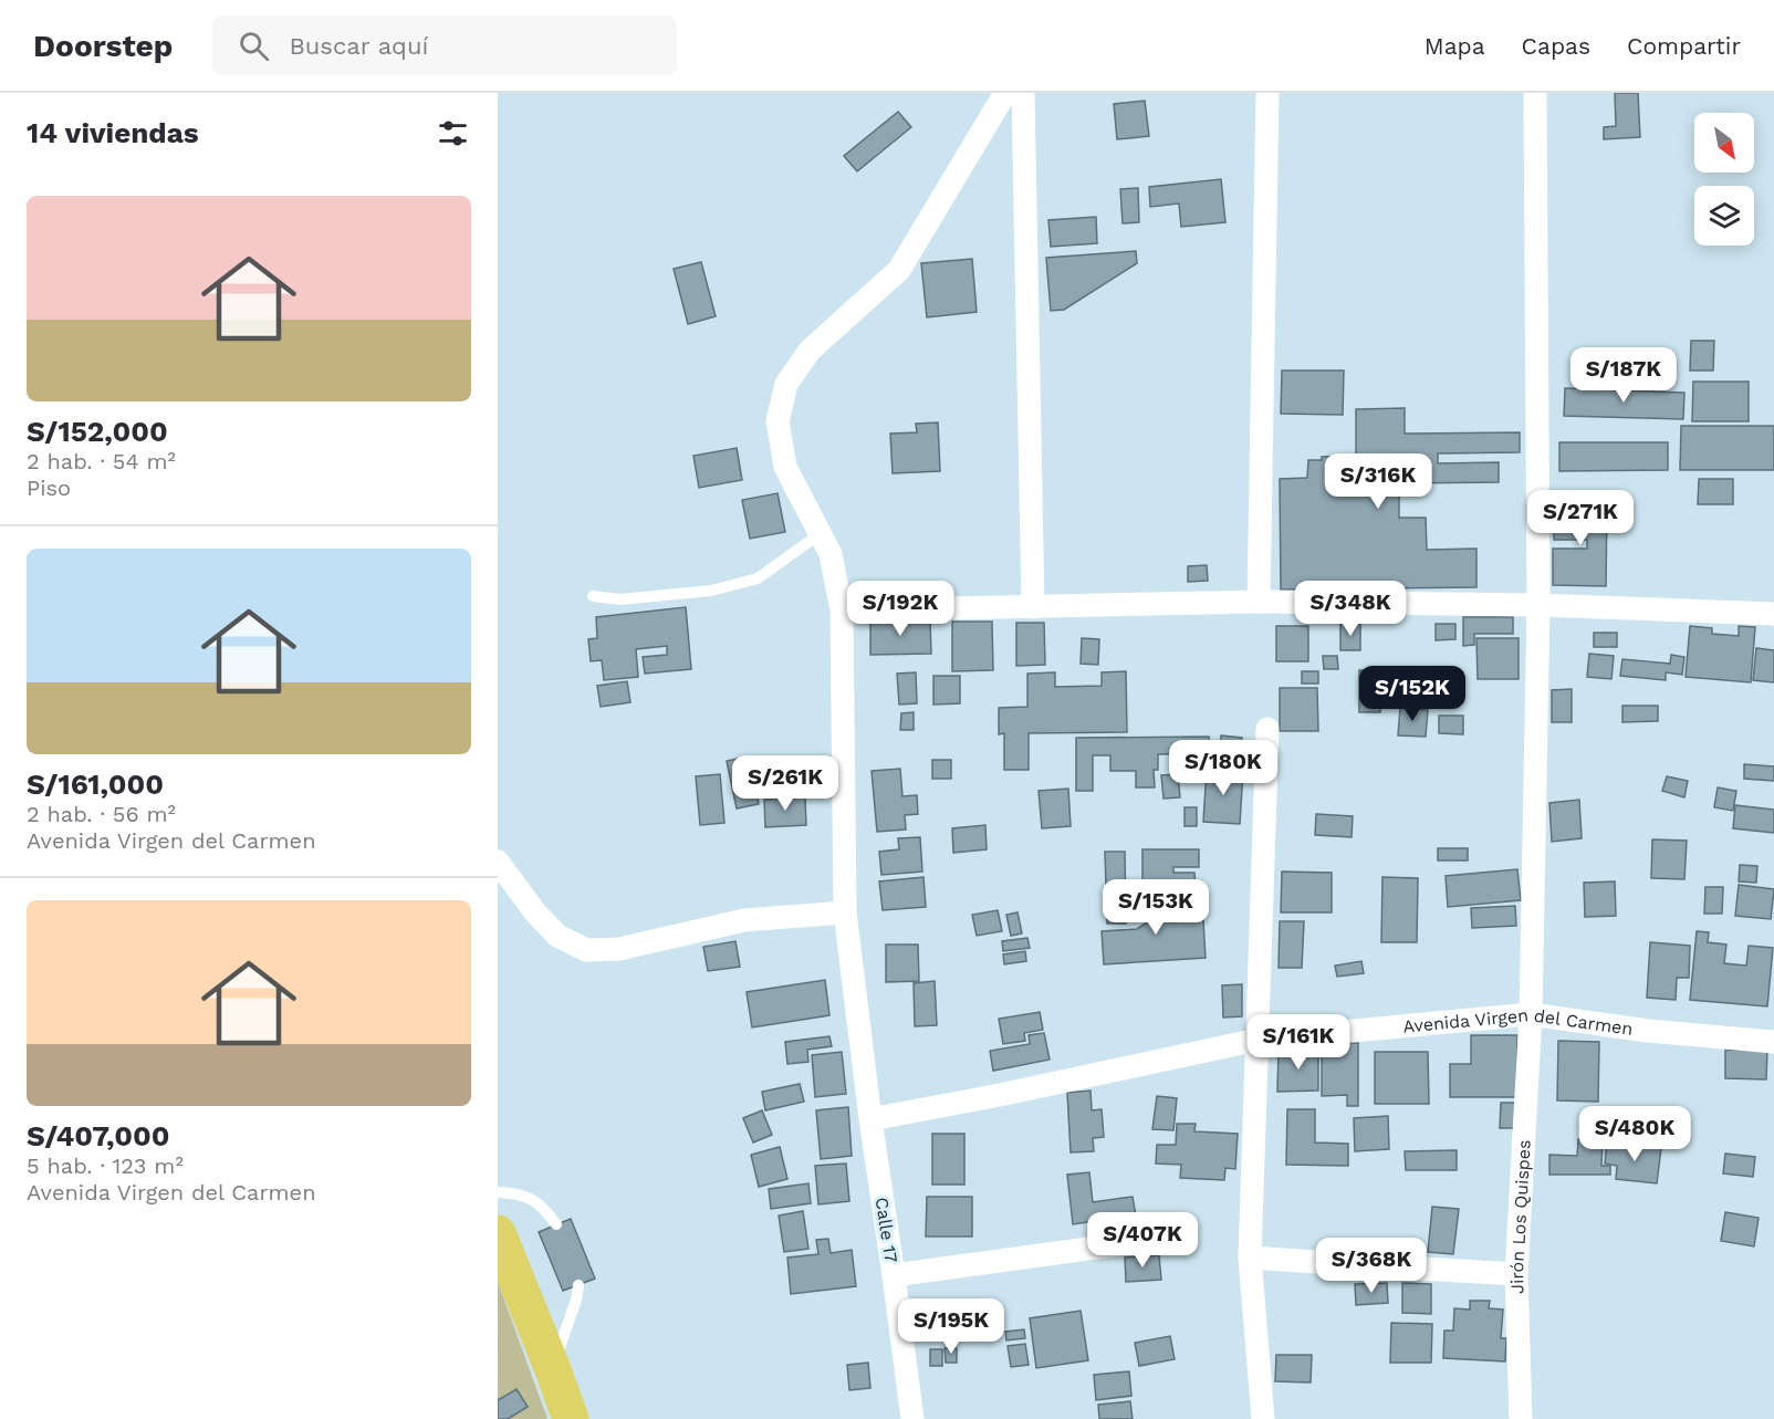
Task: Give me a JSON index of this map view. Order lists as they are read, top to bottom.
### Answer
{
  "streets": {
    "street": ["Avenida Virgen del Carmen", "Jirón Los Quispes", "Calle 17"]
  },
  "crossings": [
    ["Avenida Virgen del Carmen", "Jirón Los Quispes"],
    ["Avenida Virgen del Carmen", "Calle 17"]
  ],
  "north": "bottom right",
  "page": {
    "header": "Doorstep",
    "search": "Buscar aquí",
    "nav": ["Mapa", "Capas", "Compartir"],
    "heading": "14 viviendas",
    "list": [
      {
        "name": "S/152,000",
        "note": "2 hab. · 54 m² · Piso"
      },
      {
        "name": "S/161,000",
        "note": "2 hab. · 56 m² · Avenida Virgen del Carmen"
      },
      {
        "name": "S/407,000",
        "note": "5 hab. · 123 m² · Avenida Virgen del Carmen"
      }
    ],
    "price": [
      "S/187K",
      "S/316K",
      "S/271K",
      "S/192K",
      "S/348K",
      "S/152K",
      "S/180K",
      "S/261K",
      "S/153K",
      "S/161K",
      "S/480K",
      "S/407K",
      "S/368K",
      "S/195K"
    ]
  }
}
